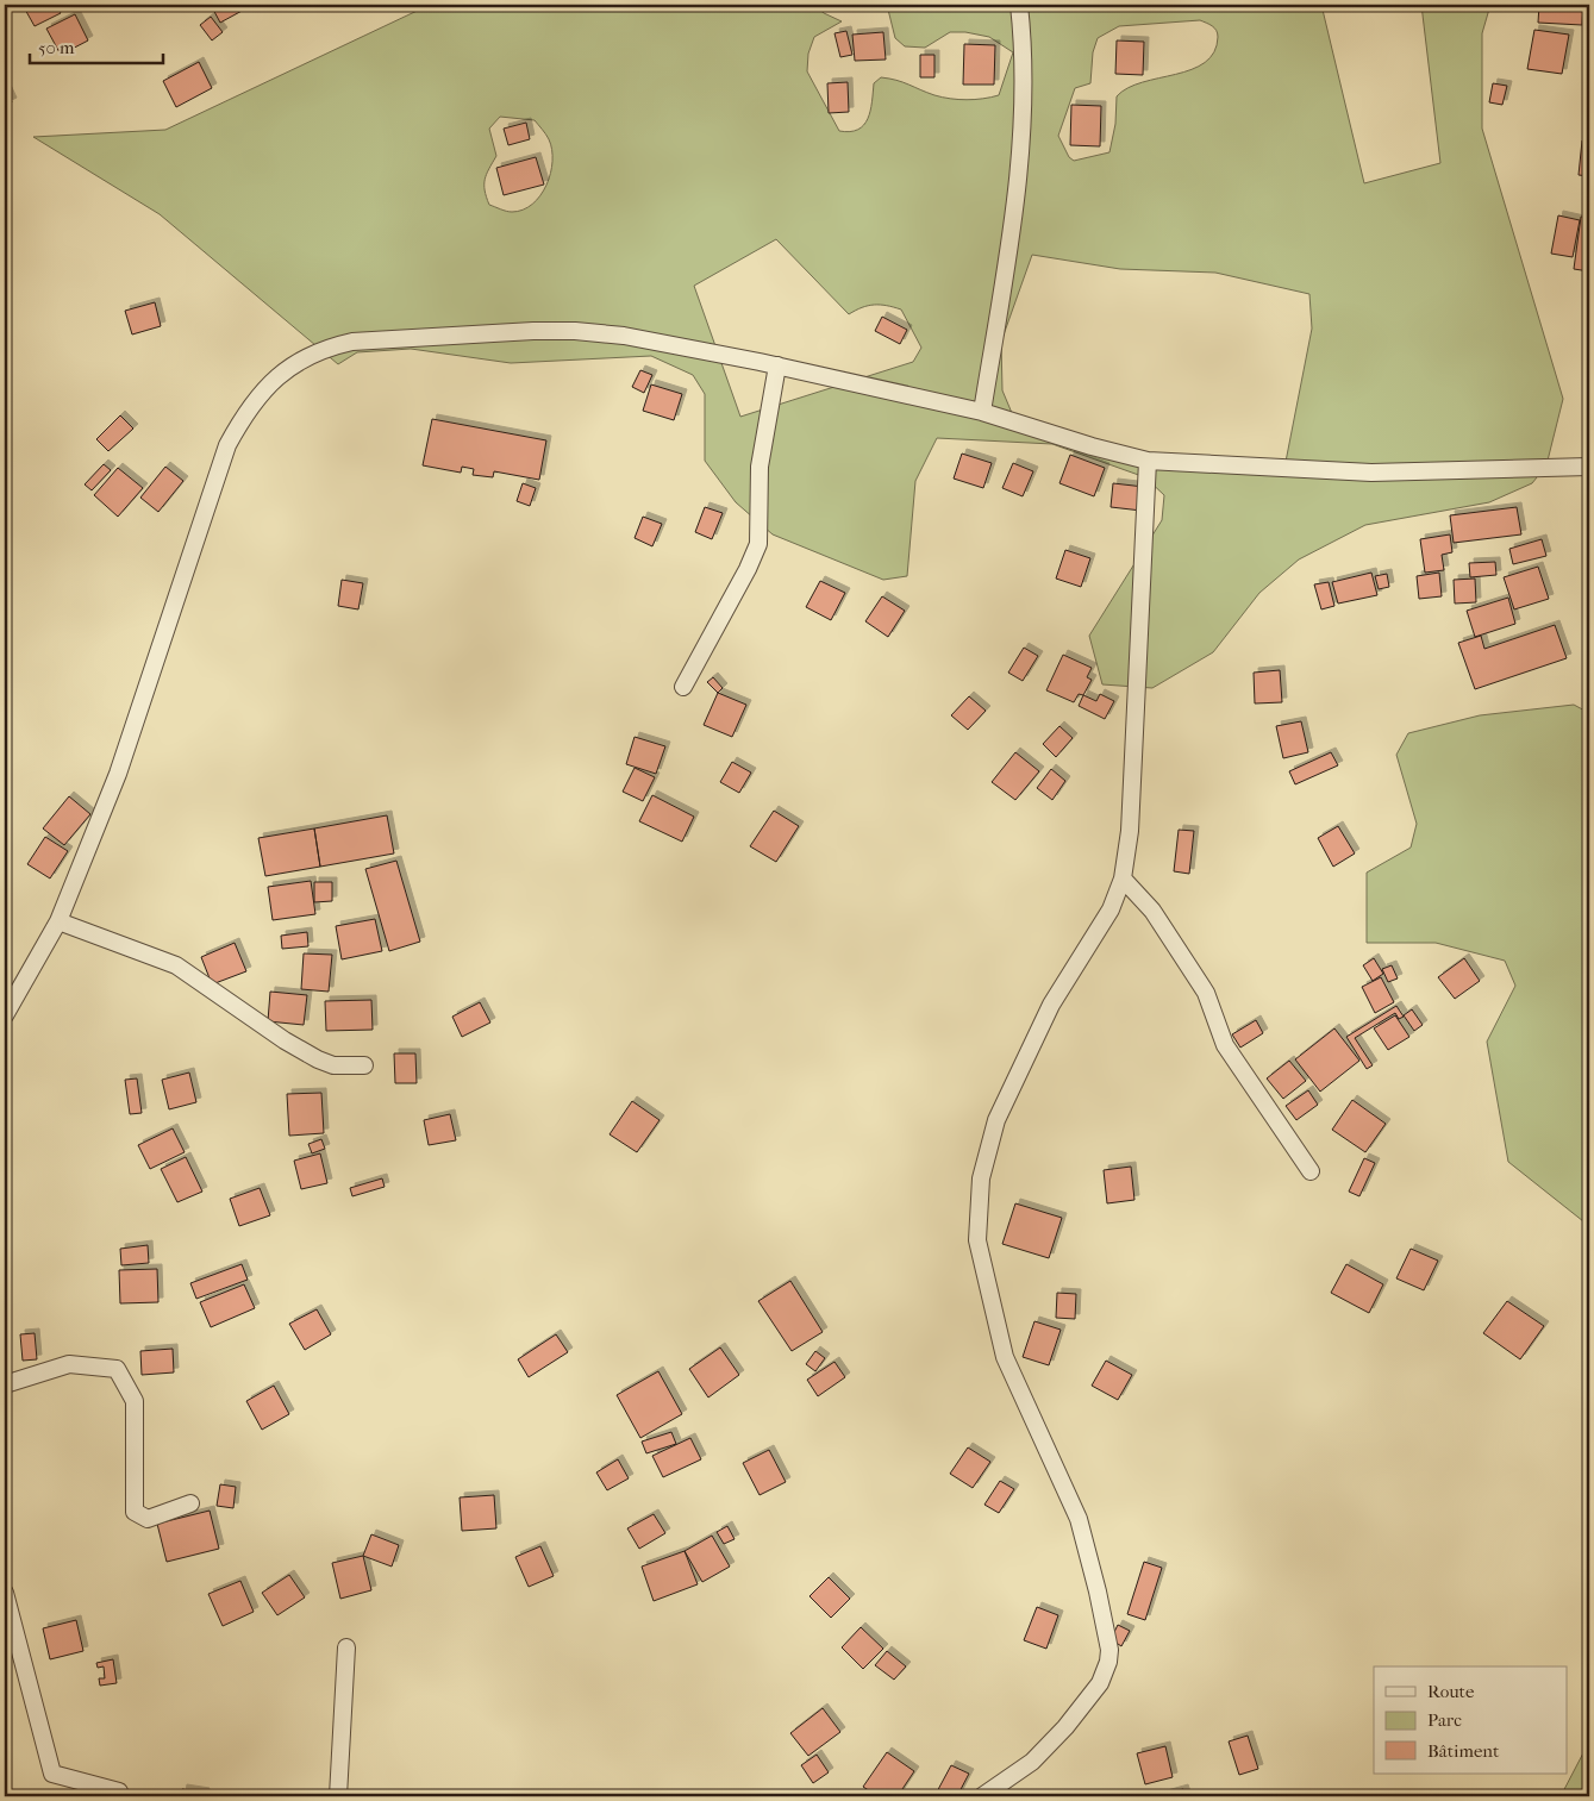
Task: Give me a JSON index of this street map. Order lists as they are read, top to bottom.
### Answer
{
  "legend": ["Route", "Parc", "Bâtiment"],
  "scale_bar": "50 m"
}
